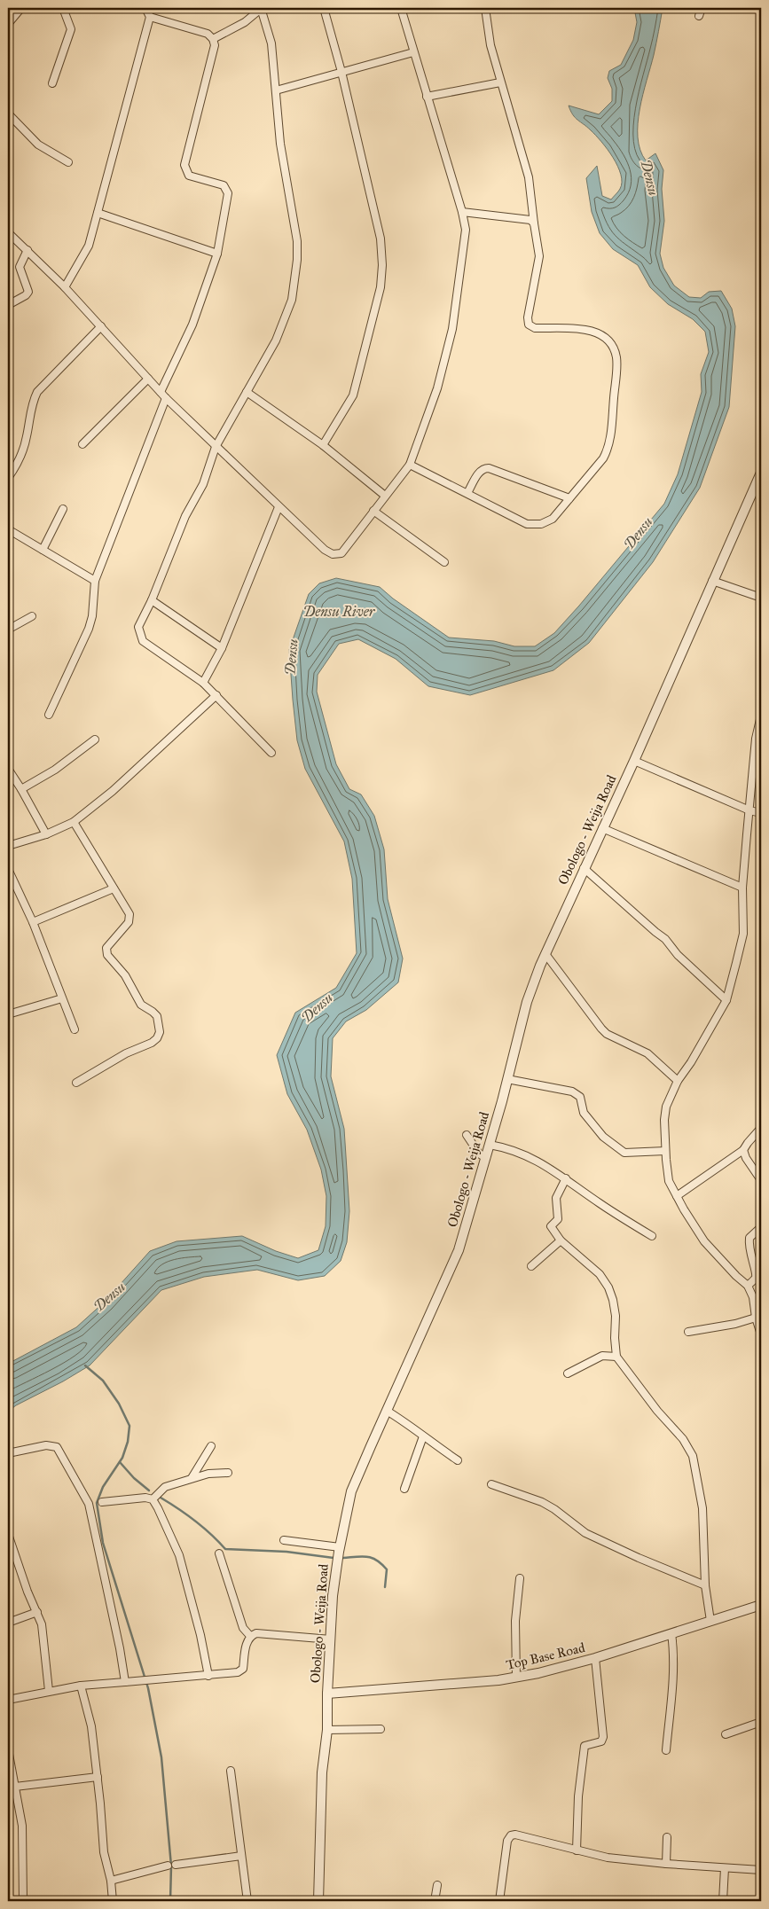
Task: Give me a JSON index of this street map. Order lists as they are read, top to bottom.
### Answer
{
  "streets": {
    "street": ["Obologo - Weija Road", "Top Base Road"]
  },
  "crossings": [
    ["Obologo - Weija Road", "Top Base Road"]
  ],
  "water": ["Densu", "Densu River"]
}
